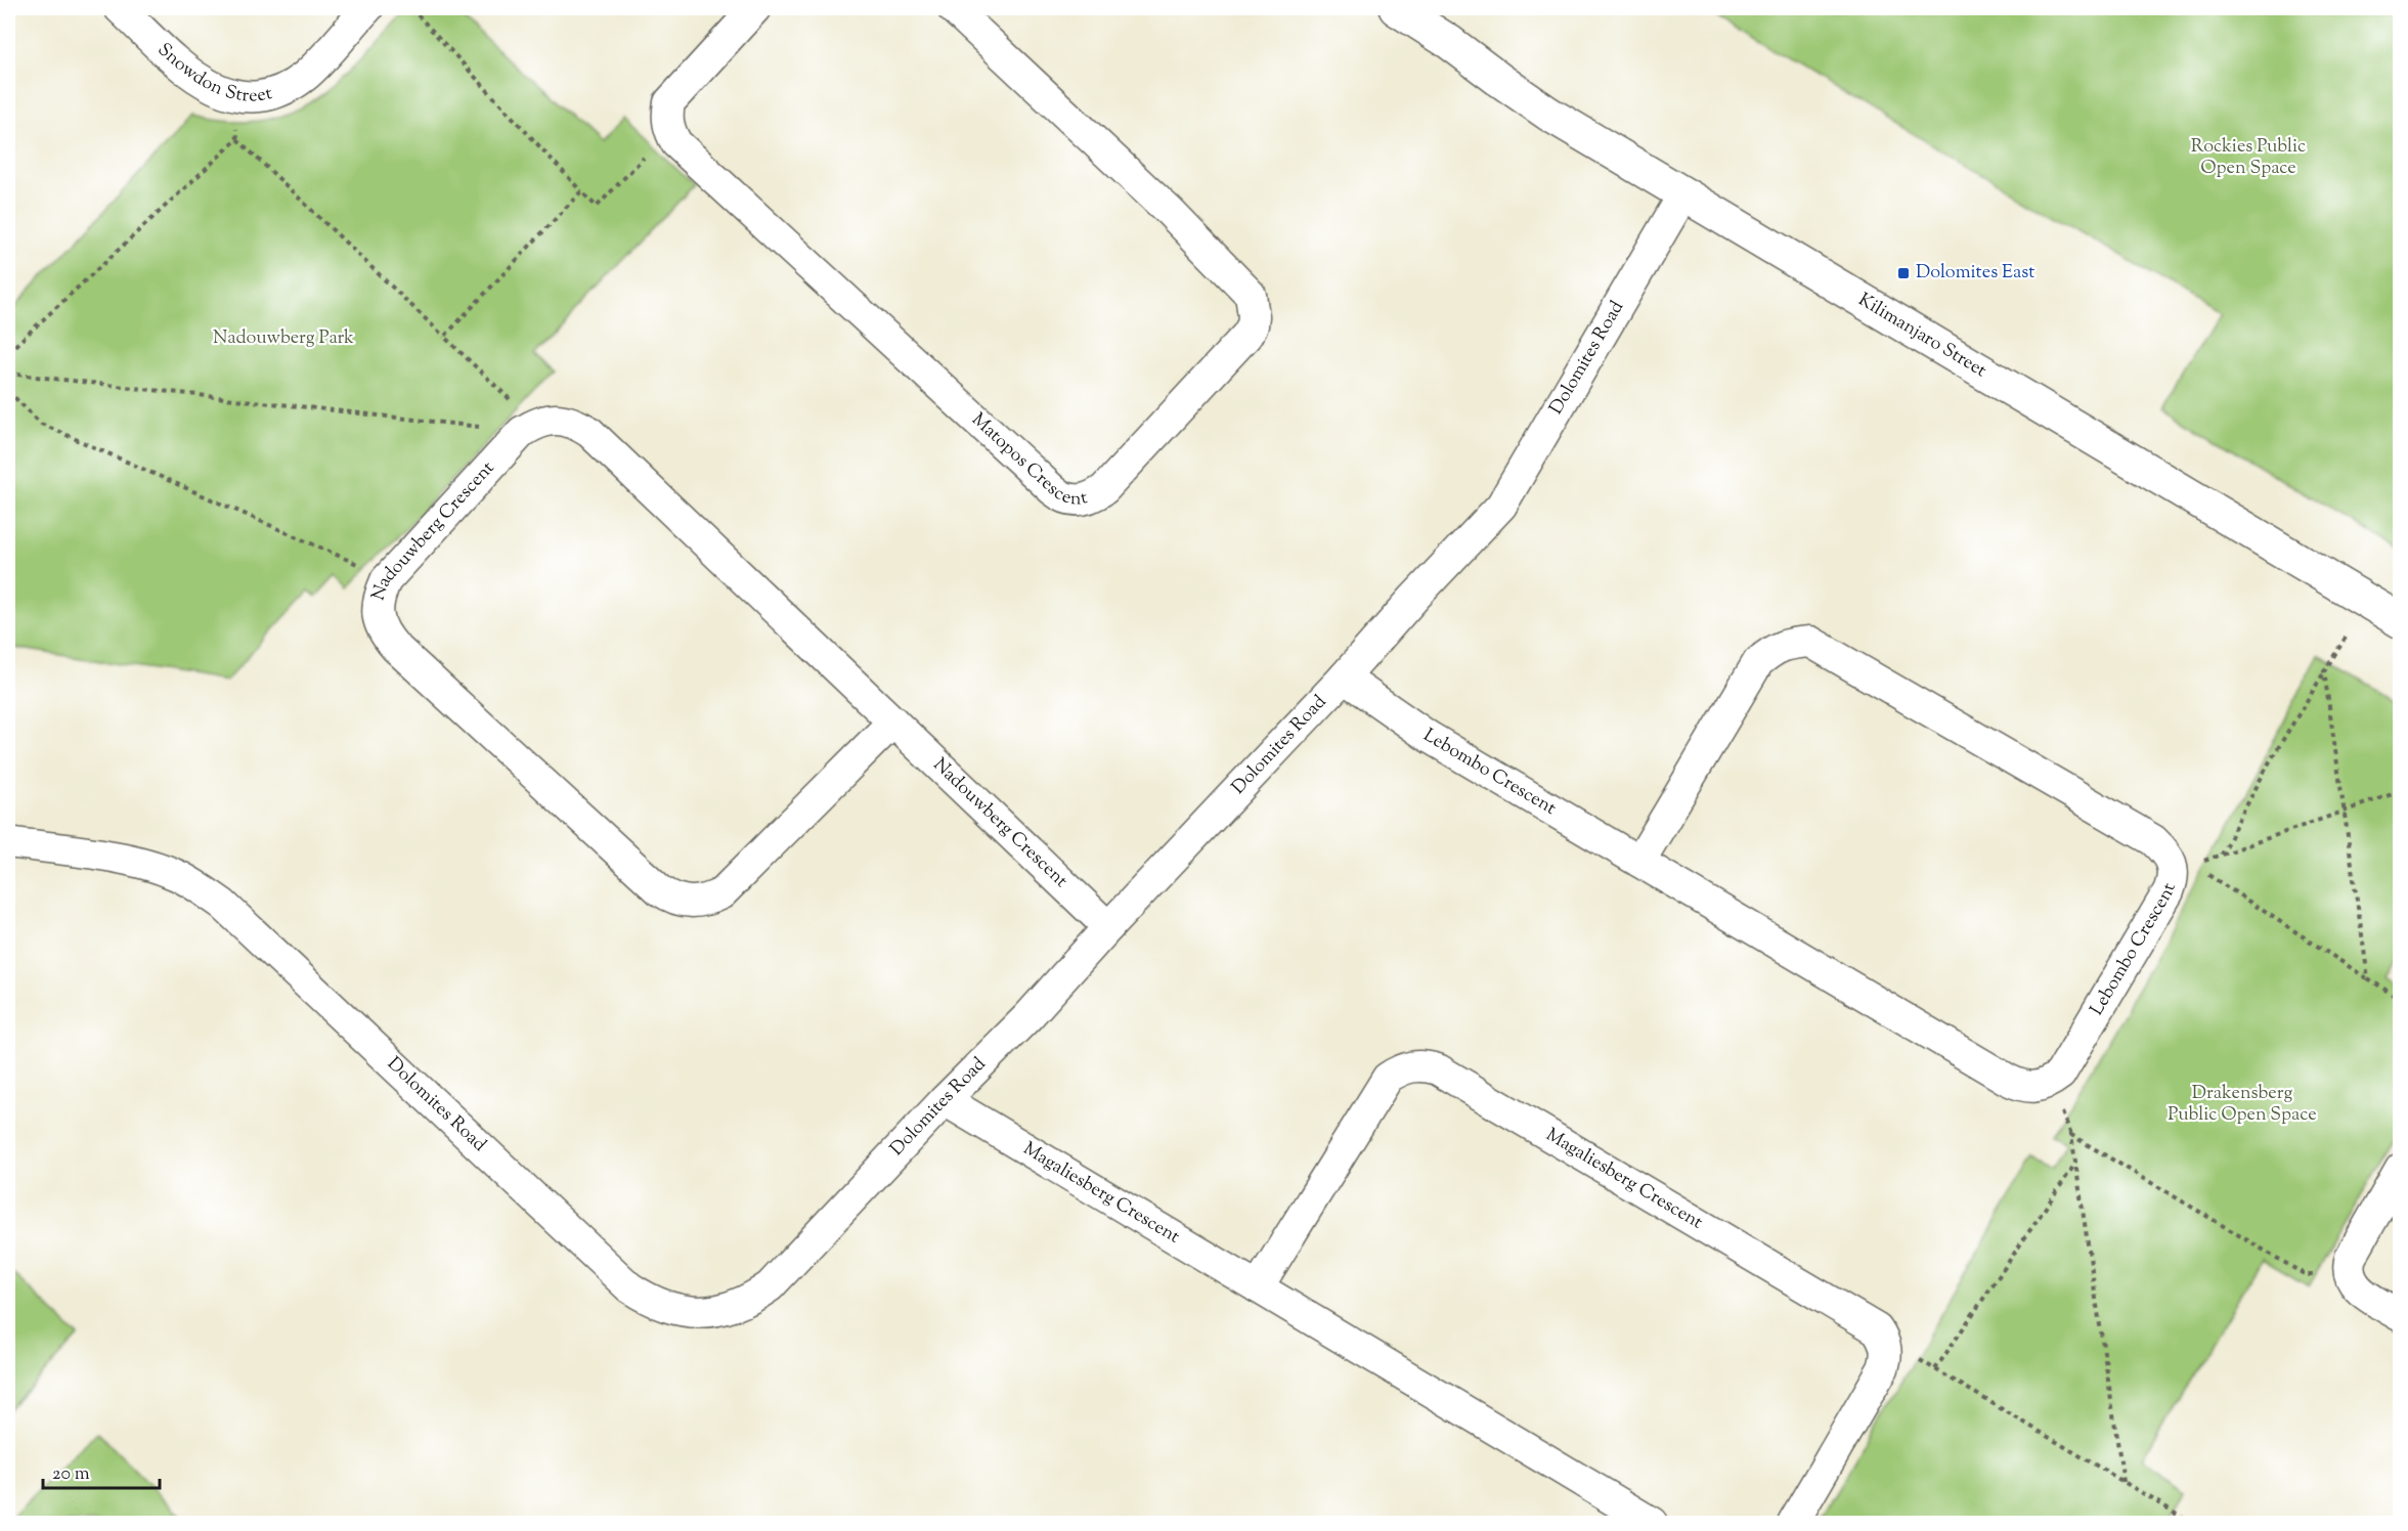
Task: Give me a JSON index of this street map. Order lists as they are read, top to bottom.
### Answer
{
  "streets": {
    "street": [
      "Snowdon Street",
      "Kilimanjaro Street",
      "Dolomites Road",
      "Matopos Crescent",
      "Nadouwberg Crescent",
      "Lebombo Crescent",
      "Magaliesberg Crescent"
    ]
  },
  "crossings": [
    ["Kilimanjaro Street", "Dolomites Road"],
    ["Dolomites Road", "Nadouwberg Crescent"],
    ["Dolomites Road", "Lebombo Crescent"],
    ["Dolomites Road", "Magaliesberg Crescent"]
  ],
  "parks": ["Rockies Public Open Space", "Nadouwberg Park", "Drakensberg Public Open Space"],
  "places": {
    "transit": ["Dolomites East"]
  },
  "scale_bar": "20 m"
}
